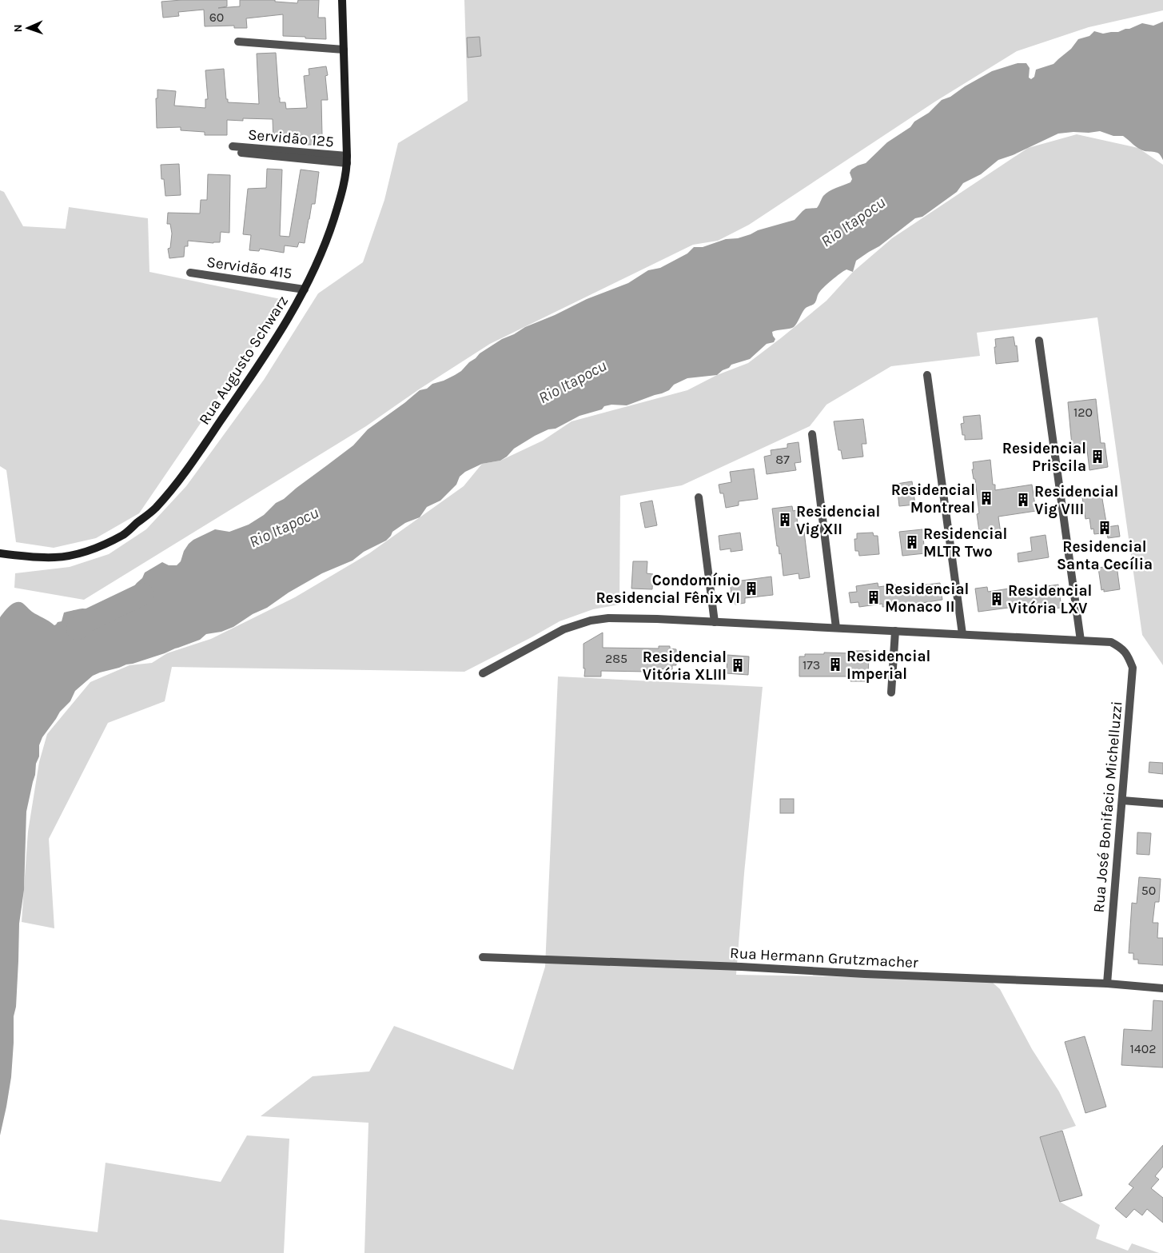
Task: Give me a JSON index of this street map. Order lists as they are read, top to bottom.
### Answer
{
  "streets": {
    "main road": ["Rua Augusto Schwarz"],
    "street": [
      "Servidão 125",
      "Servidão 415",
      "Rua José Bonifacio Michelluzzi",
      "Rua Hermann Grutzmacher"
    ]
  },
  "crossings": [
    ["Servidão 125", "Rua Augusto Schwarz"],
    ["Servidão 415", "Rua Augusto Schwarz"],
    ["Rua José Bonifacio Michelluzzi", "Rua Hermann Grutzmacher"]
  ],
  "water": ["Rio Itapocu"],
  "places": {
    "building": [
      "Residencial Priscila",
      "Residencial Montreal",
      "Residencial Vig VIII",
      "Residencial Vig XII",
      "Residencial Santa Cecília",
      "Residencial MLTR Two",
      "Condomínio Residencial Fênix VI",
      "Residencial Monaco II",
      "Residencial Vitória LXV",
      "Residencial Imperial",
      "Residencial Vitória XLIII"
    ]
  },
  "house_numbers": [
    "60",
    "120",
    "87",
    "285",
    "173",
    "50",
    "1402"
  ],
  "north": "left"
}
